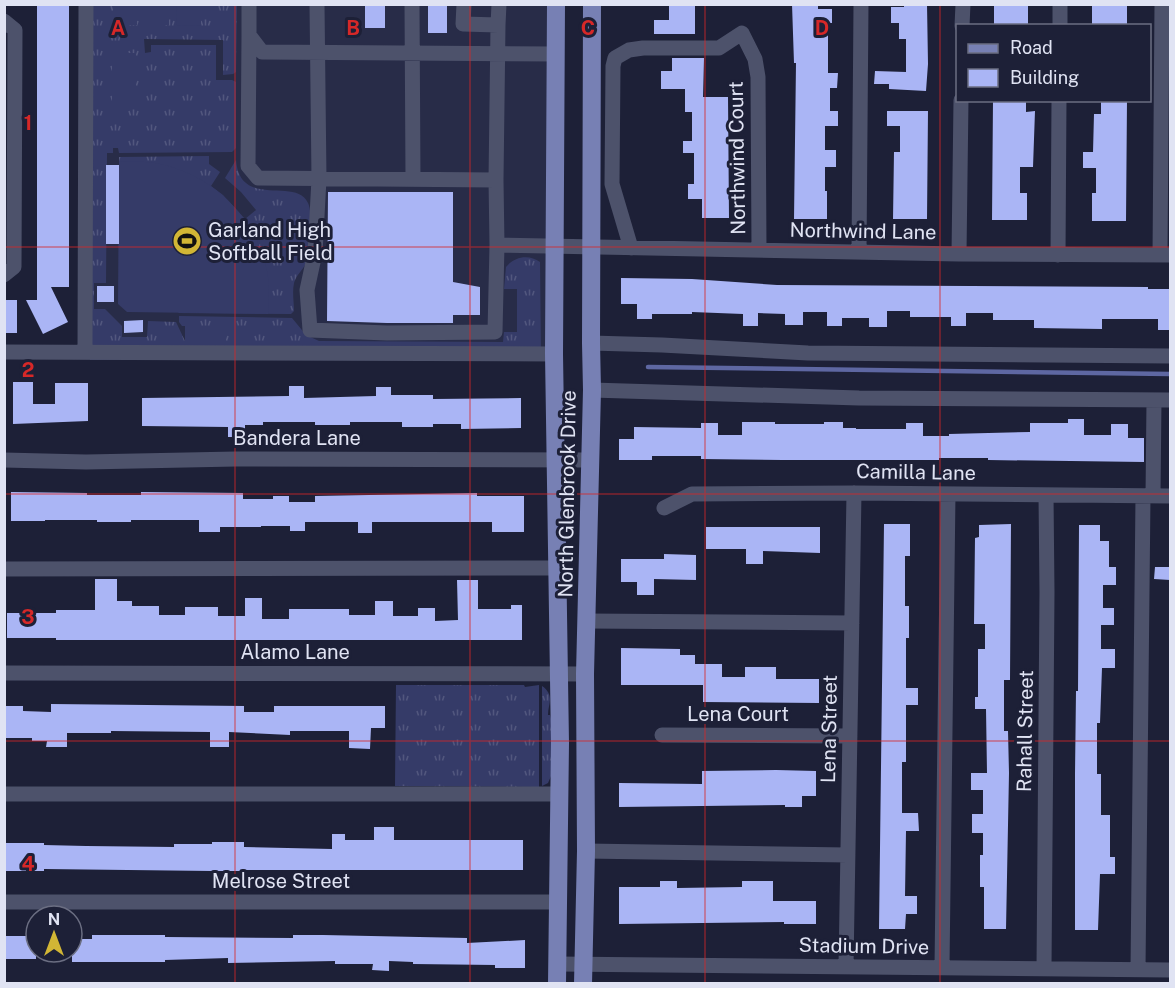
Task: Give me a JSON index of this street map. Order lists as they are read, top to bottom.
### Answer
{
  "streets": {
    "main road": ["North Glenbrook Drive"],
    "street": [
      "Northwind Court",
      "Northwind Lane",
      "Bandera Lane",
      "Camilla Lane",
      "Alamo Lane",
      "Lena Court",
      "Lena Street",
      "Rahall Street",
      "Melrose Street",
      "Stadium Drive"
    ]
  },
  "crossings": [
    ["Northwind Court", "Northwind Lane"],
    ["Northwind Lane", "North Glenbrook Drive"],
    ["Bandera Lane", "North Glenbrook Drive"],
    ["Camilla Lane", "Lena Street"],
    ["Camilla Lane", "Rahall Street"],
    ["North Glenbrook Drive", "Alamo Lane"],
    ["North Glenbrook Drive", "Melrose Street"],
    ["North Glenbrook Drive", "Stadium Drive"],
    ["Lena Court", "Lena Street"],
    ["Lena Street", "Stadium Drive"],
    ["Rahall Street", "Stadium Drive"]
  ],
  "places": {
    "sports": ["Garland High Softball Field"]
  },
  "legend": ["Road", "Building"],
  "north": "top",
  "grid": {
    "columns": [
      "A",
      "B",
      "C",
      "D"
    ],
    "rows": [
      "1",
      "2",
      "3",
      "4"
    ]
  }
}
